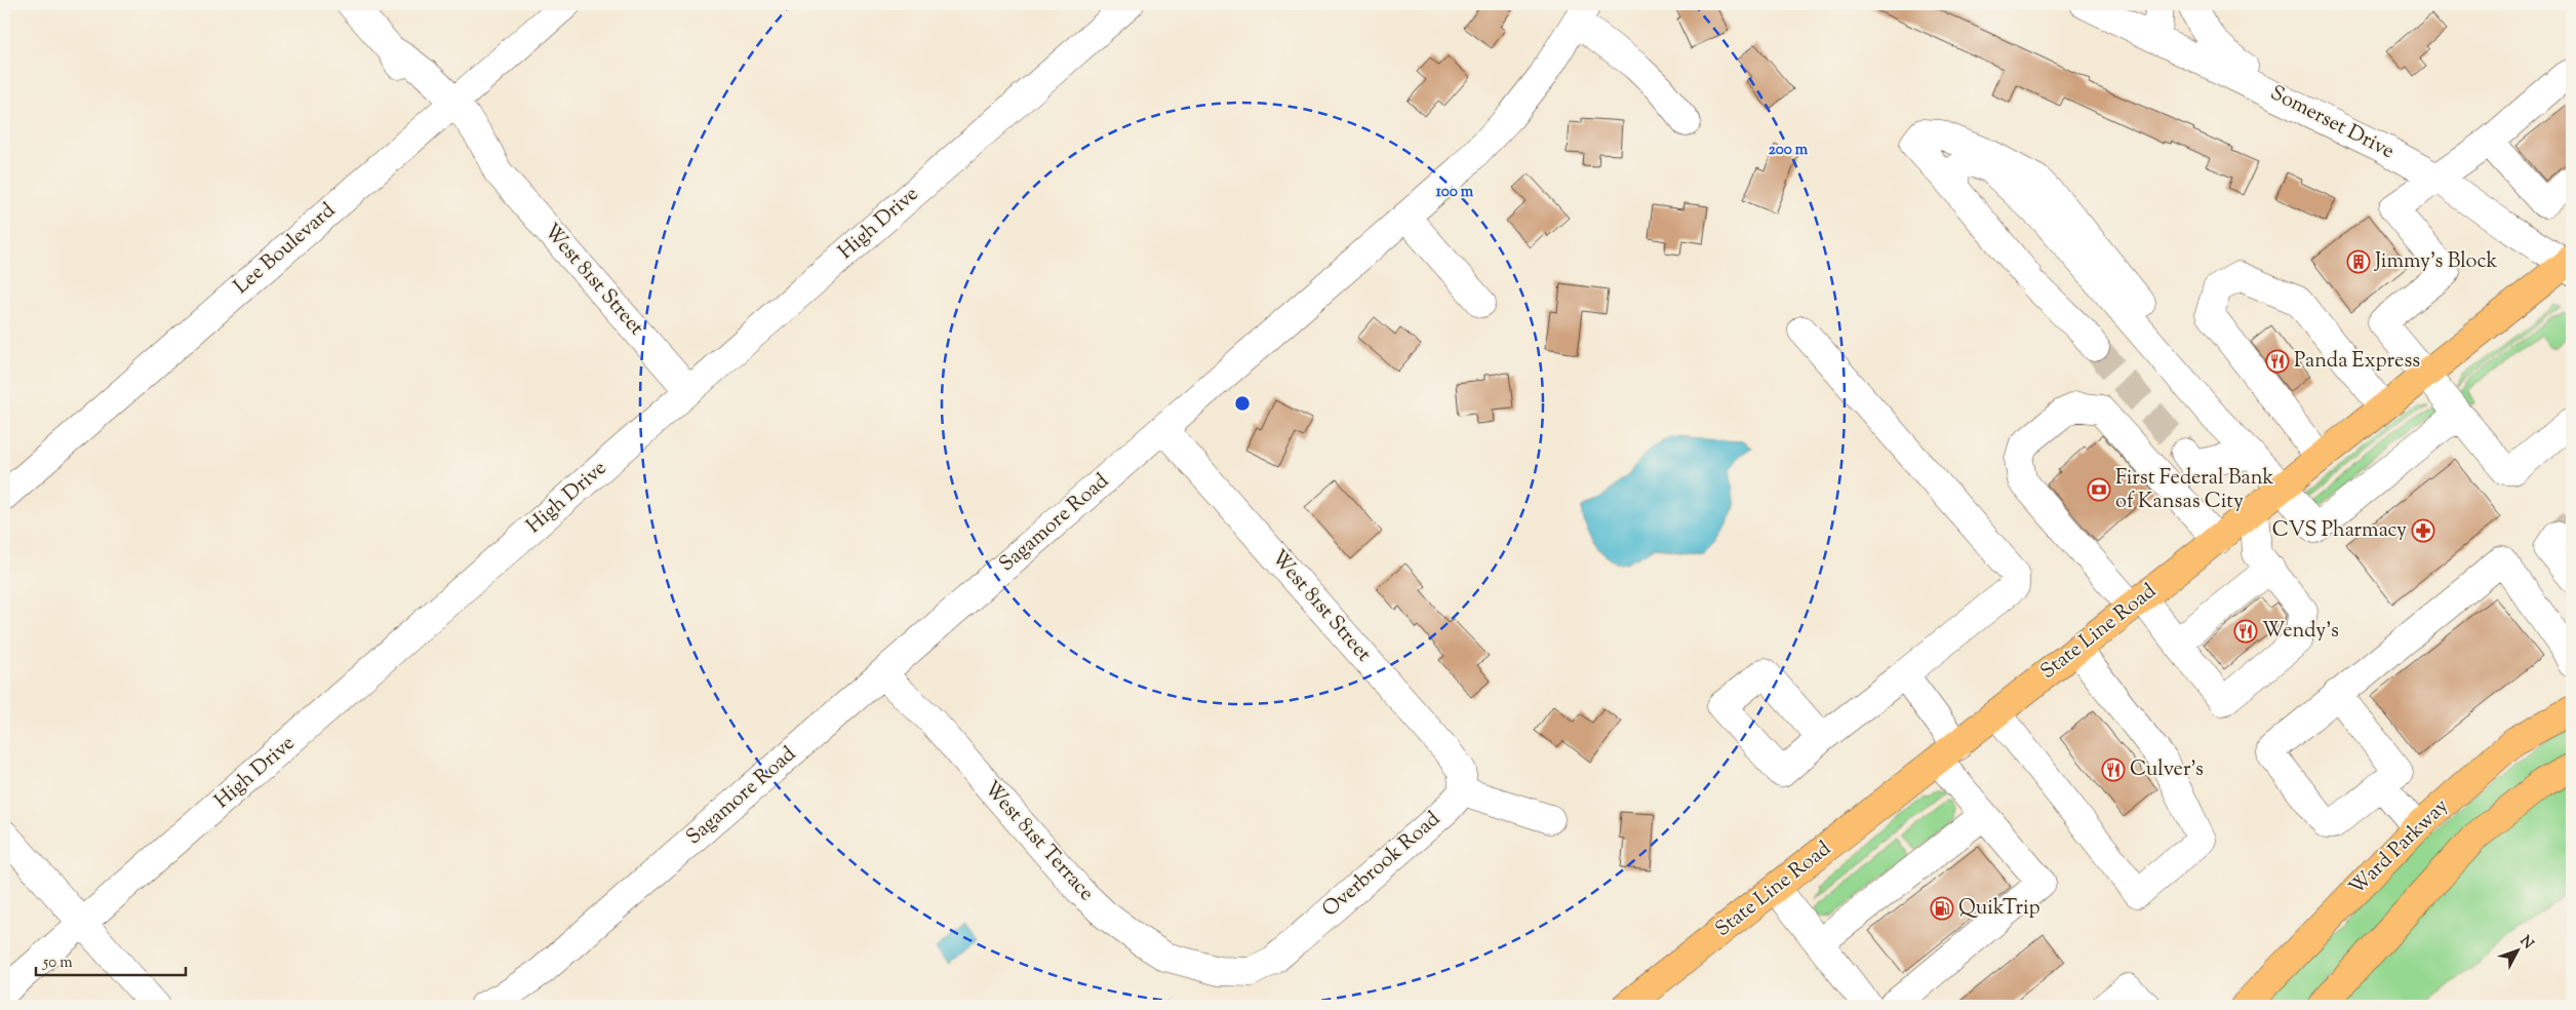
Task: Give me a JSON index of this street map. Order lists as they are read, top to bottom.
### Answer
{
  "streets": {
    "main road": ["State Line Road", "Ward Parkway"],
    "street": [
      "Somerset Drive",
      "High Drive",
      "Lee Boulevard",
      "West 81st Street",
      "Sagamore Road",
      "West 81st Terrace",
      "Overbrook Road"
    ]
  },
  "crossings": [
    ["Somerset Drive", "State Line Road"],
    ["High Drive", "West 81st Street"],
    ["Lee Boulevard", "West 81st Street"],
    ["West 81st Street", "Sagamore Road"],
    ["West 81st Street", "Overbrook Road"],
    ["Sagamore Road", "West 81st Terrace"],
    ["West 81st Terrace", "Overbrook Road"]
  ],
  "places": {
    "building": ["Jimmy's Block"],
    "restaurant": ["Panda Express", "Wendy's", "Culver's"],
    "bank": ["First Federal Bank of Kansas City"],
    "pharmacy": ["CVS Pharmacy"],
    "fuel station": ["QuikTrip"]
  },
  "scale_bar": "50 m",
  "north": "top right",
  "rings": ["200 m", "100 m"]
}
